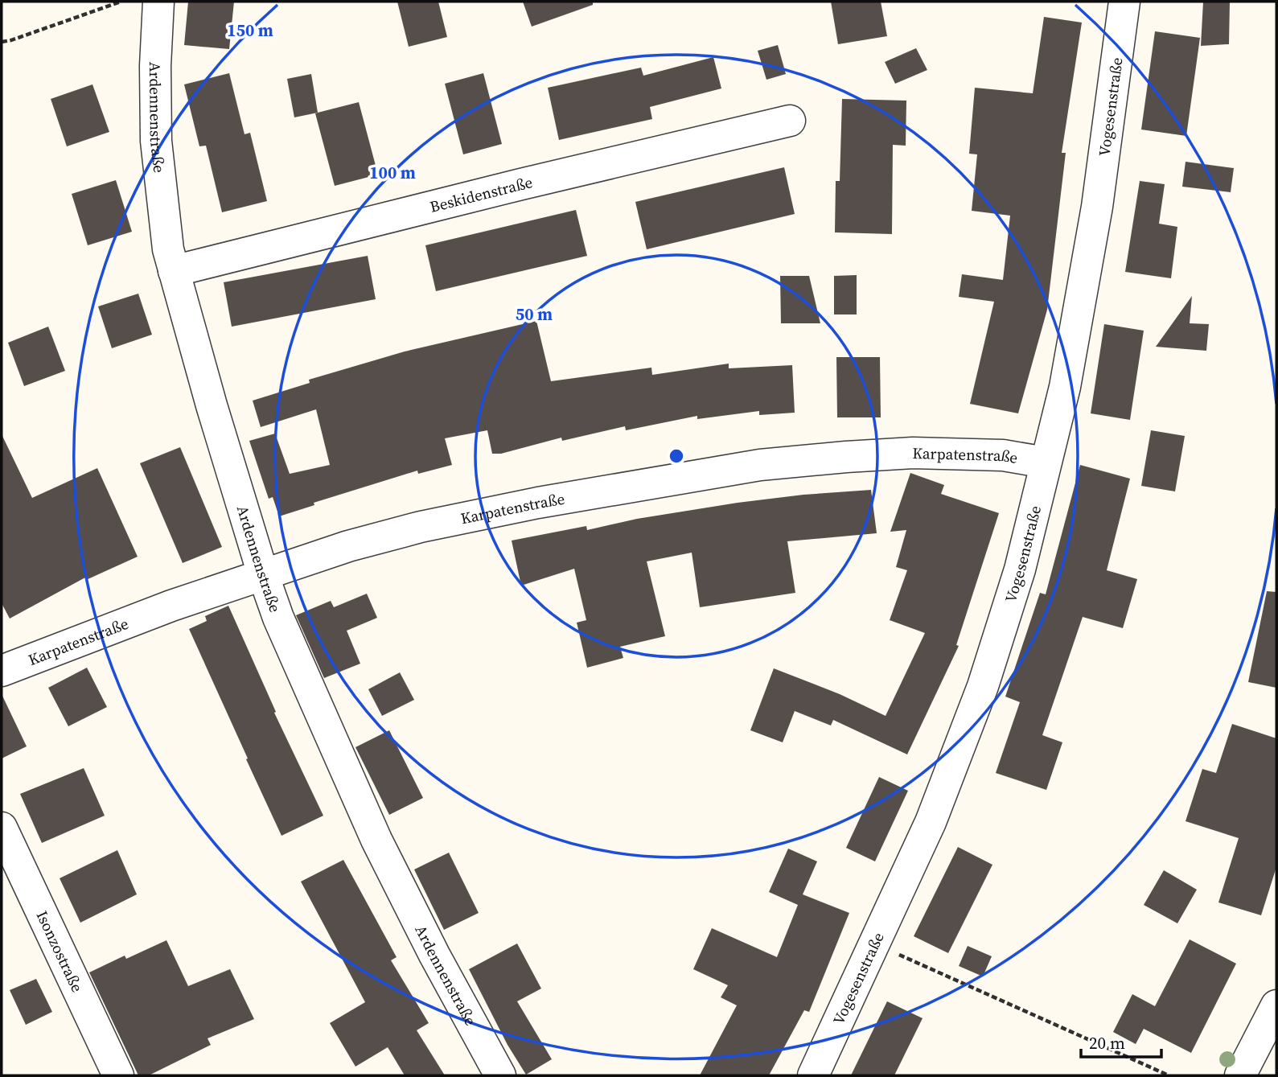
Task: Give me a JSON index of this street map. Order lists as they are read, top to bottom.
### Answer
{
  "streets": {
    "street": [
      "Vogesenstraße",
      "Ardennenstraße",
      "Beskidenstraße",
      "Karpatenstraße",
      "Isonzostraße"
    ]
  },
  "crossings": [
    ["Vogesenstraße", "Karpatenstraße"],
    ["Ardennenstraße", "Beskidenstraße"],
    ["Ardennenstraße", "Karpatenstraße"]
  ],
  "scale_bar": "20 m",
  "rings": ["150 m", "100 m", "50 m"]
}
